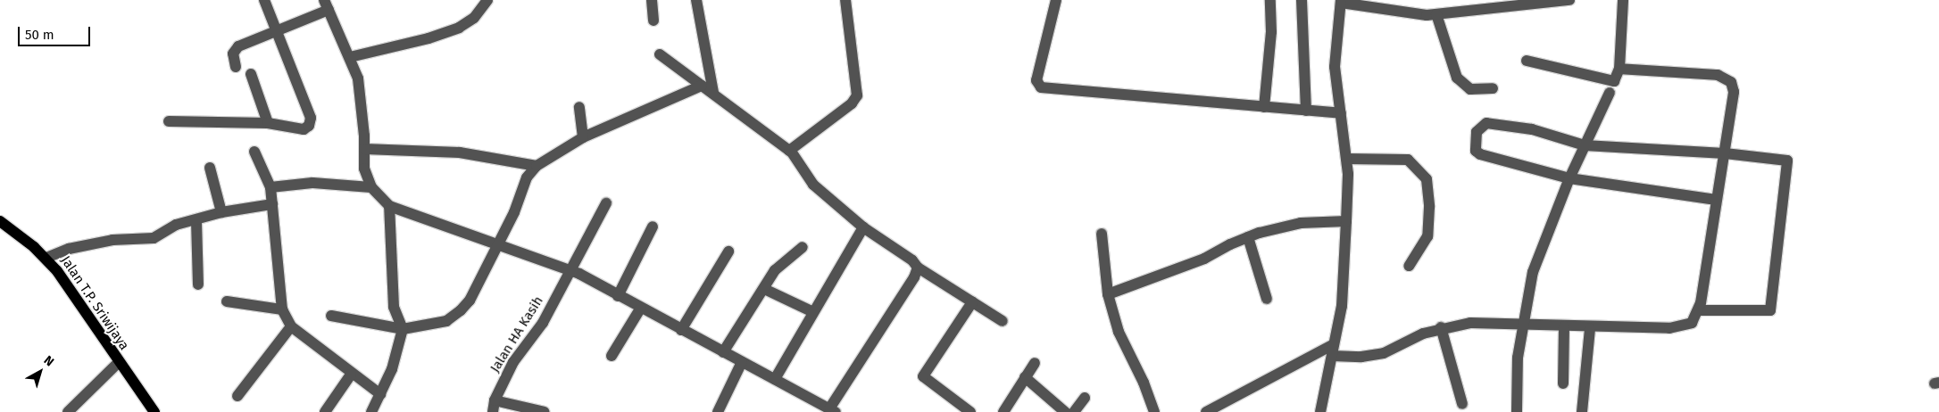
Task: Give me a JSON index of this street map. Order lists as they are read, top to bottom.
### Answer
{
  "streets": {
    "main road": ["Jalan T.P. Sriwijaya"],
    "street": ["Jalan HA Kasih"]
  },
  "scale_bar": "50 m",
  "north": "top right"
}
